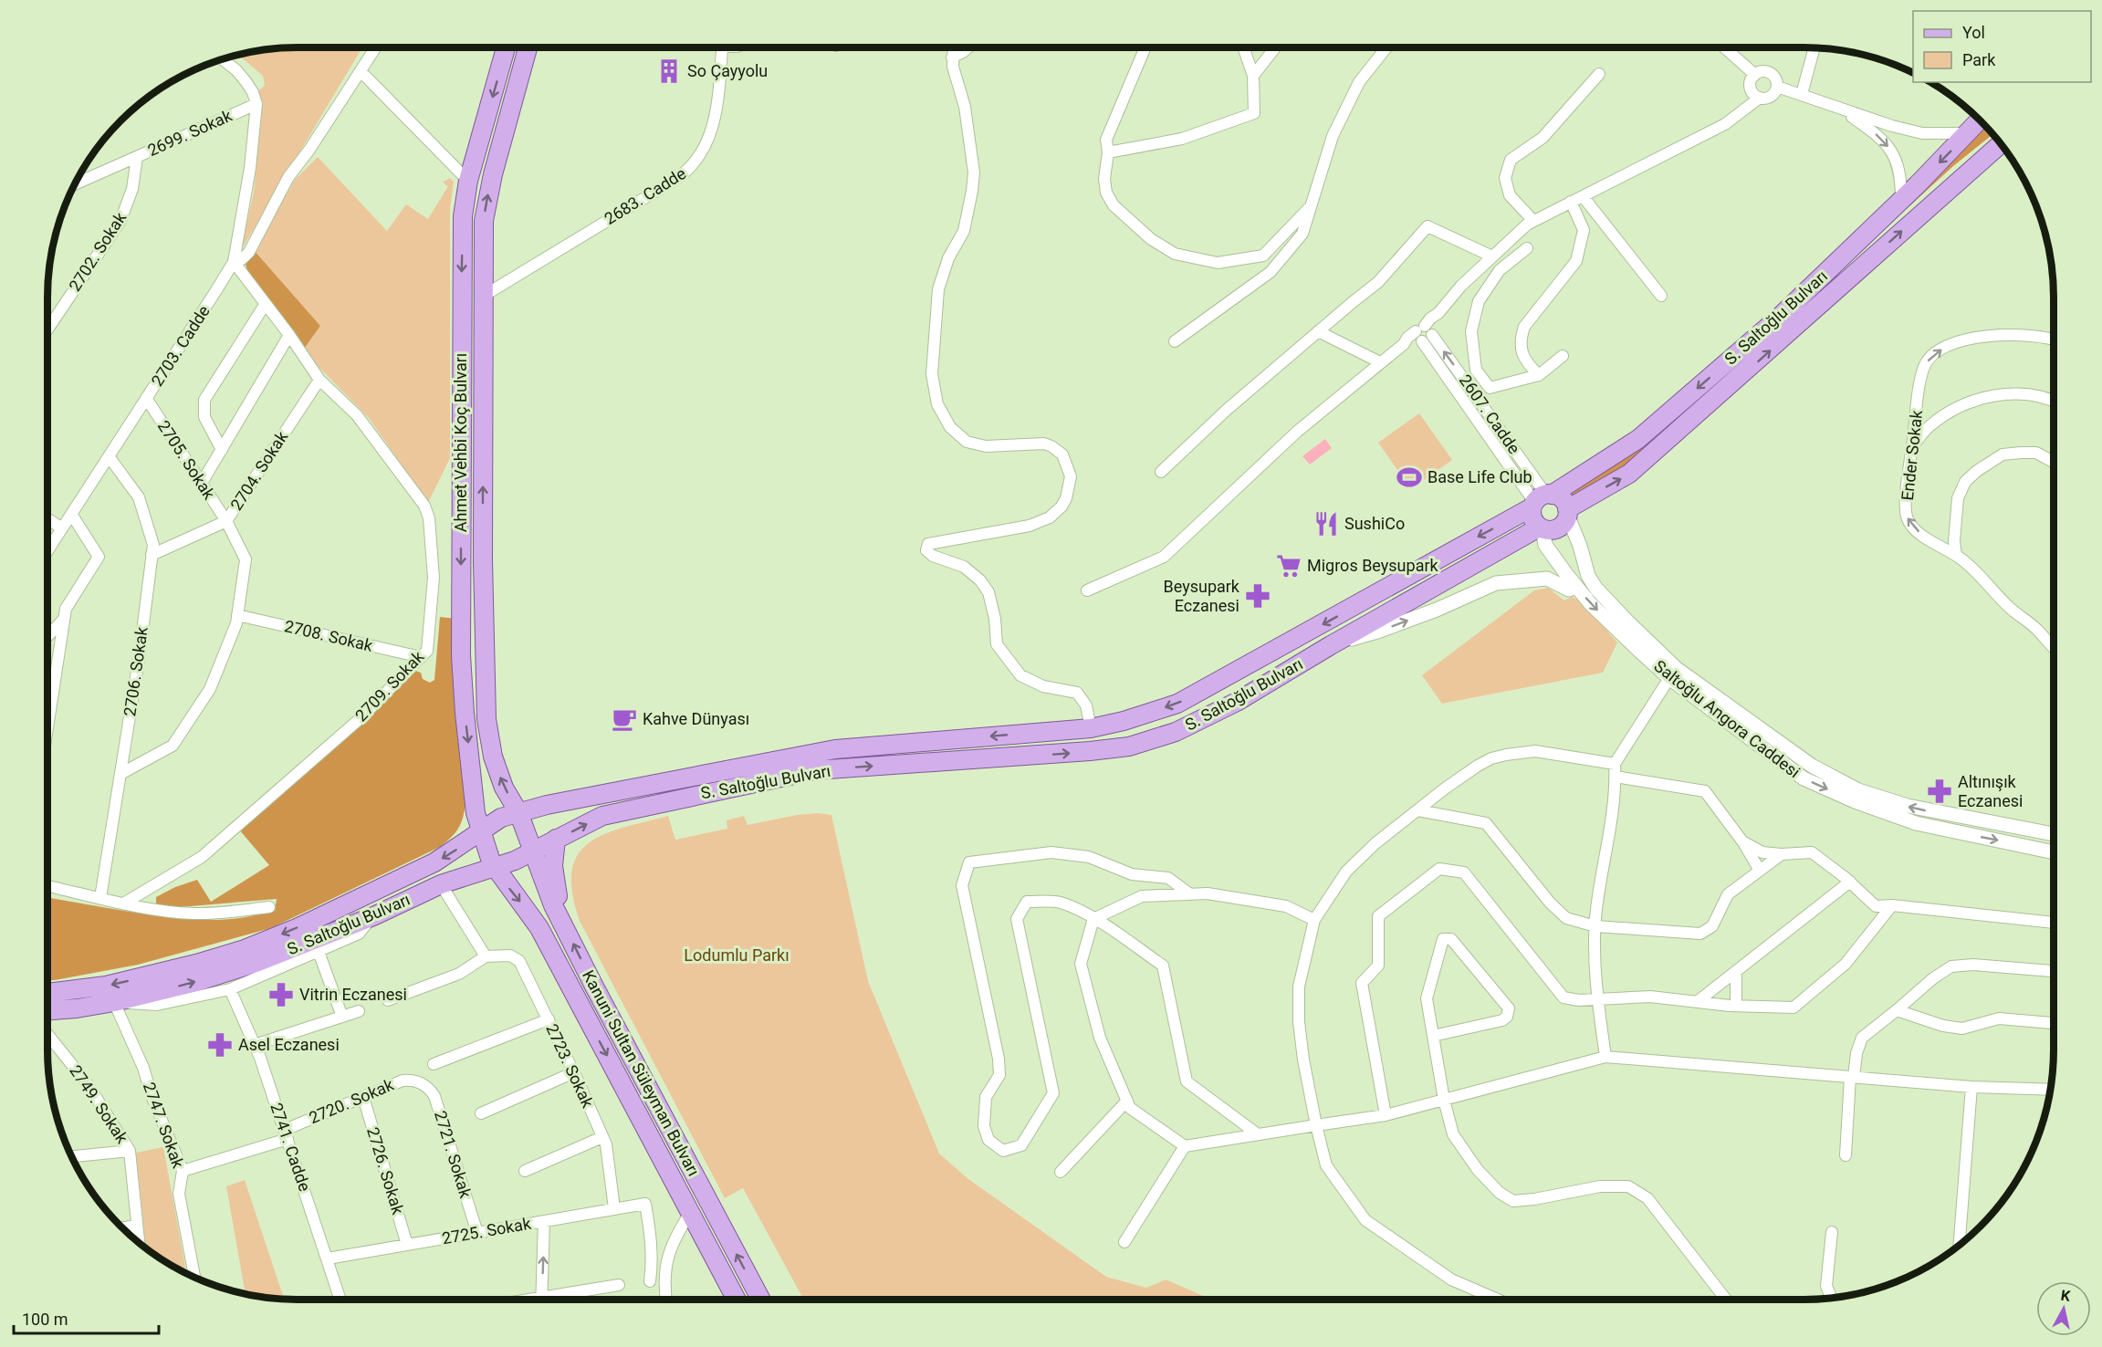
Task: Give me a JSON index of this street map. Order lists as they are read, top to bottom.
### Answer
{
  "streets": {
    "main road": ["S. Saltoğlu Bulvarı", "Ahmet Vehbi Koç Bulvarı", "Kanuni Sultan Süleyman Bulvarı"],
    "street": [
      "2699. Sokak",
      "2683. Cadde",
      "2702. Sokak",
      "2703. Cadde",
      "2607. Cadde",
      "Ender Sokak",
      "2705. Sokak",
      "2704. Sokak",
      "2708. Sokak",
      "2706. Sokak",
      "2709. Sokak",
      "Saltoğlu Angora Caddesi",
      "2723. Sokak",
      "2720. Sokak",
      "2749. Sokak",
      "2747. Sokak",
      "2741. Cadde",
      "2721. Sokak",
      "2726. Sokak",
      "2725. Sokak"
    ]
  },
  "crossings": [
    ["2699. Sokak", "2702. Sokak"],
    ["2699. Sokak", "2703. Cadde"],
    ["2683. Cadde", "Ahmet Vehbi Koç Bulvarı"],
    ["S. Saltoğlu Bulvarı", "2607. Cadde"],
    ["S. Saltoğlu Bulvarı", "Ahmet Vehbi Koç Bulvarı"],
    ["S. Saltoğlu Bulvarı", "Saltoğlu Angora Caddesi"],
    ["S. Saltoğlu Bulvarı", "Kanuni Sultan Süleyman Bulvarı"],
    ["S. Saltoğlu Bulvarı", "2747. Sokak"],
    ["2703. Cadde", "2705. Sokak"],
    ["2703. Cadde", "2706. Sokak"],
    ["2703. Cadde", "2709. Sokak"],
    ["2607. Cadde", "Saltoğlu Angora Caddesi"],
    ["Ahmet Vehbi Koç Bulvarı", "Kanuni Sultan Süleyman Bulvarı"],
    ["2705. Sokak", "2704. Sokak"],
    ["2705. Sokak", "2708. Sokak"],
    ["2705. Sokak", "2706. Sokak"],
    ["2704. Sokak", "2706. Sokak"],
    ["2704. Sokak", "2709. Sokak"],
    ["2708. Sokak", "2709. Sokak"],
    ["2723. Sokak", "2725. Sokak"],
    ["2720. Sokak", "2747. Sokak"],
    ["2720. Sokak", "2741. Cadde"],
    ["2720. Sokak", "2721. Sokak"],
    ["2720. Sokak", "2726. Sokak"],
    ["2741. Cadde", "2725. Sokak"],
    ["2721. Sokak", "2725. Sokak"],
    ["2726. Sokak", "2725. Sokak"]
  ],
  "parks": ["Lodumlu Parkı"],
  "places": {
    "building": ["So Çayyolu"],
    "sports": ["Base Life Club"],
    "restaurant": ["SushiCo"],
    "supermarket": ["Migros Beysupark"],
    "pharmacy": [
      "Beysupark Eczanesi",
      "Altınışık Eczanesi",
      "Vitrin Eczanesi",
      "Asel Eczanesi"
    ],
    "cafe": ["Kahve Dünyası"]
  },
  "legend": ["Yol", "Park"],
  "scale_bar": "100 m",
  "north": "top"
}
